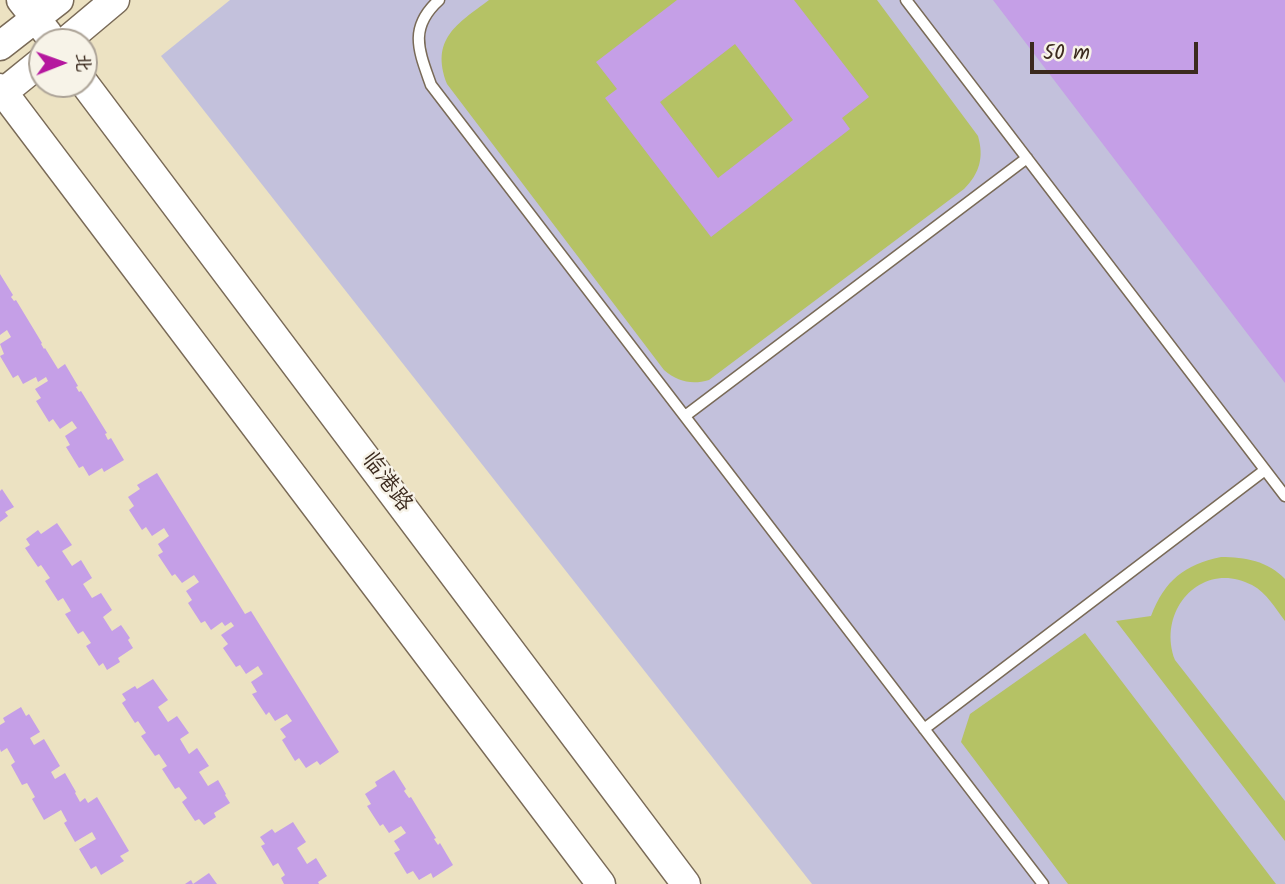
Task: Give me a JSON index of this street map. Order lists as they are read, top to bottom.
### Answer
{
  "streets": {
    "main road": ["临港路"]
  },
  "scale_bar": "50 m",
  "north": "right"
}
